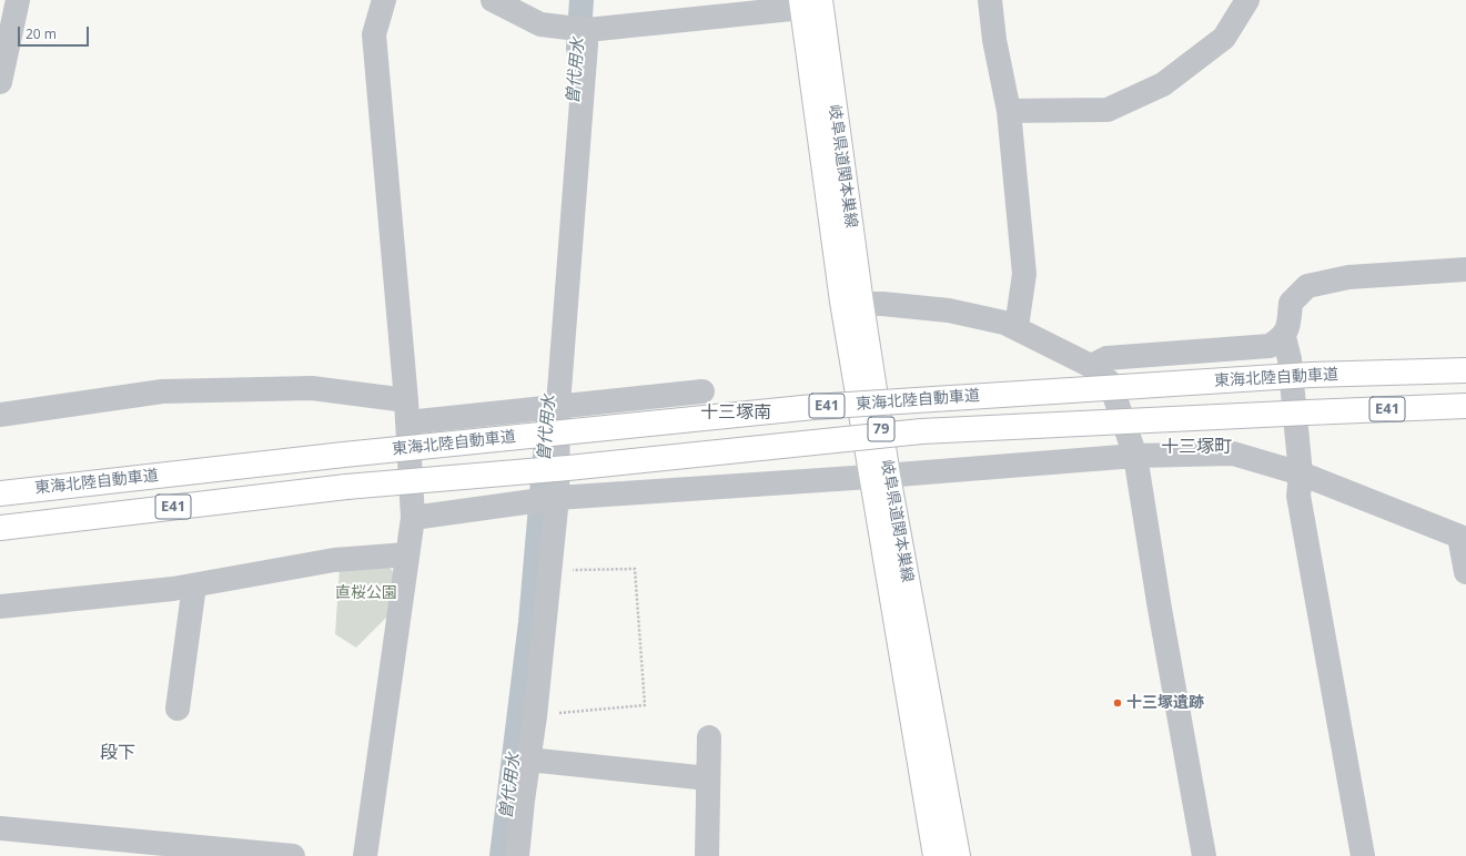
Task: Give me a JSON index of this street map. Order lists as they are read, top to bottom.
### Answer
{
  "streets": {
    "main road": [
      "岐阜県道関本巣線",
      "東海北陸自動車道",
      "E41",
      "79"
    ]
  },
  "districts": ["十三塚南", "十三塚町", "段下"],
  "water": ["曽代用水"],
  "parks": ["直桜公園"],
  "places": ["十三塚遺跡"],
  "scale_bar": "20 m"
}
